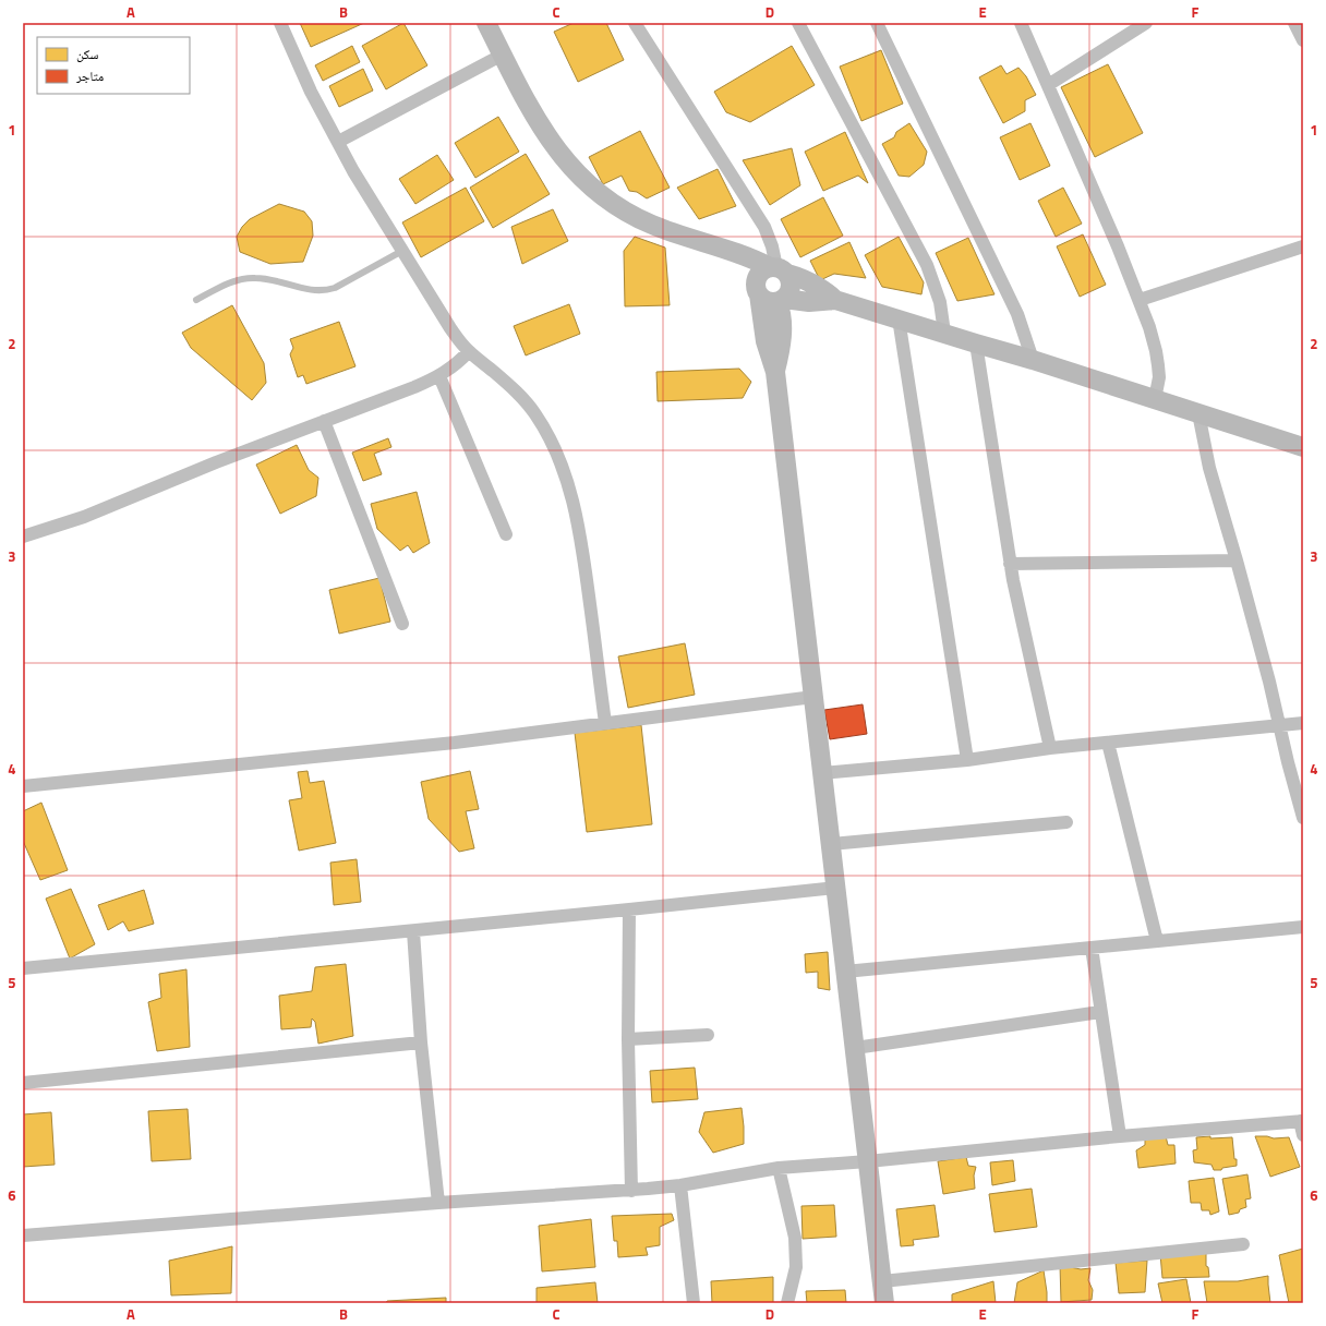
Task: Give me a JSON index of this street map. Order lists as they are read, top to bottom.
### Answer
{
  "legend": ["سكن", "متاجر"],
  "grid": {
    "columns": [
      "A",
      "B",
      "C",
      "D",
      "E",
      "F"
    ],
    "rows": [
      "1",
      "2",
      "3",
      "4",
      "5",
      "6"
    ]
  }
}
